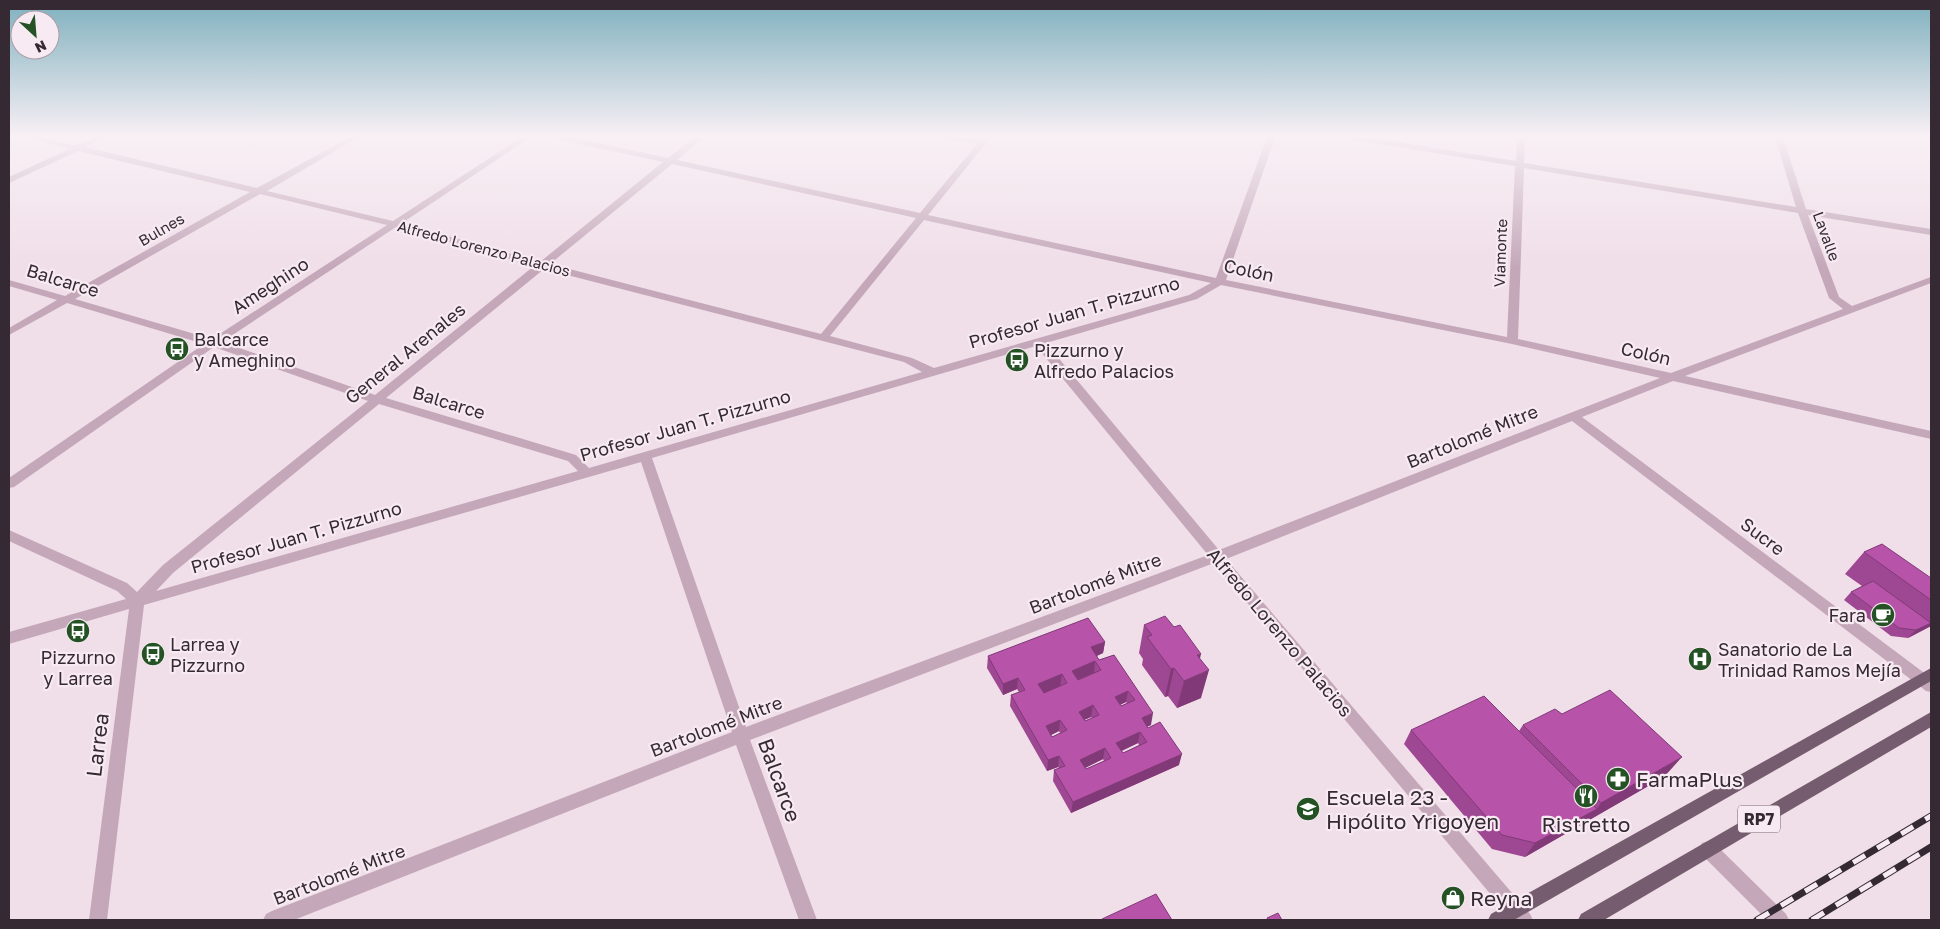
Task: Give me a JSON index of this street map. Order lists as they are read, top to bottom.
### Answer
{
  "streets": {
    "main road": ["RP7"],
    "street": [
      "Bulnes",
      "Lavalle",
      "Alfredo Lorenzo Palacios",
      "Viamonte",
      "Colón",
      "Balcarce",
      "Ameghino",
      "Profesor Juan T. Pizzurno",
      "General Arenales",
      "Bartolomé Mitre",
      "Sucre",
      "Larrea"
    ]
  },
  "crossings": [
    ["Bulnes", "Alfredo Lorenzo Palacios"],
    ["Bulnes", "Balcarce"],
    ["Lavalle", "Bartolomé Mitre"],
    ["Alfredo Lorenzo Palacios", "Ameghino"],
    ["Alfredo Lorenzo Palacios", "Profesor Juan T. Pizzurno"],
    ["Alfredo Lorenzo Palacios", "General Arenales"],
    ["Alfredo Lorenzo Palacios", "Bartolomé Mitre"],
    ["Alfredo Lorenzo Palacios", "RP7"],
    ["Viamonte", "Colón"],
    ["Colón", "Profesor Juan T. Pizzurno"],
    ["Colón", "Bartolomé Mitre"],
    ["Balcarce", "Ameghino"],
    ["Balcarce", "Profesor Juan T. Pizzurno"],
    ["Balcarce", "General Arenales"],
    ["Balcarce", "Bartolomé Mitre"],
    ["Profesor Juan T. Pizzurno", "General Arenales"],
    ["Profesor Juan T. Pizzurno", "Larrea"],
    ["General Arenales", "Larrea"],
    ["Bartolomé Mitre", "Sucre"],
    ["Sucre", "RP7"]
  ],
  "places": {
    "bus stop": [
      "Balcarce y Ameghino",
      "Pizzurno y Alfredo Palacios",
      "Pizzurno y Larrea",
      "Larrea y Pizzurno"
    ],
    "cafe": ["Fara"],
    "hospital": ["Sanatorio de La Trinidad Ramos Mejía"],
    "pharmacy": ["FarmaPlus"],
    "restaurant": ["Ristretto"],
    "school or university": ["Escuela 23 - Hipólito Yrigoyen"],
    "shop": ["Reyna"]
  },
  "north": "bottom right"
}
